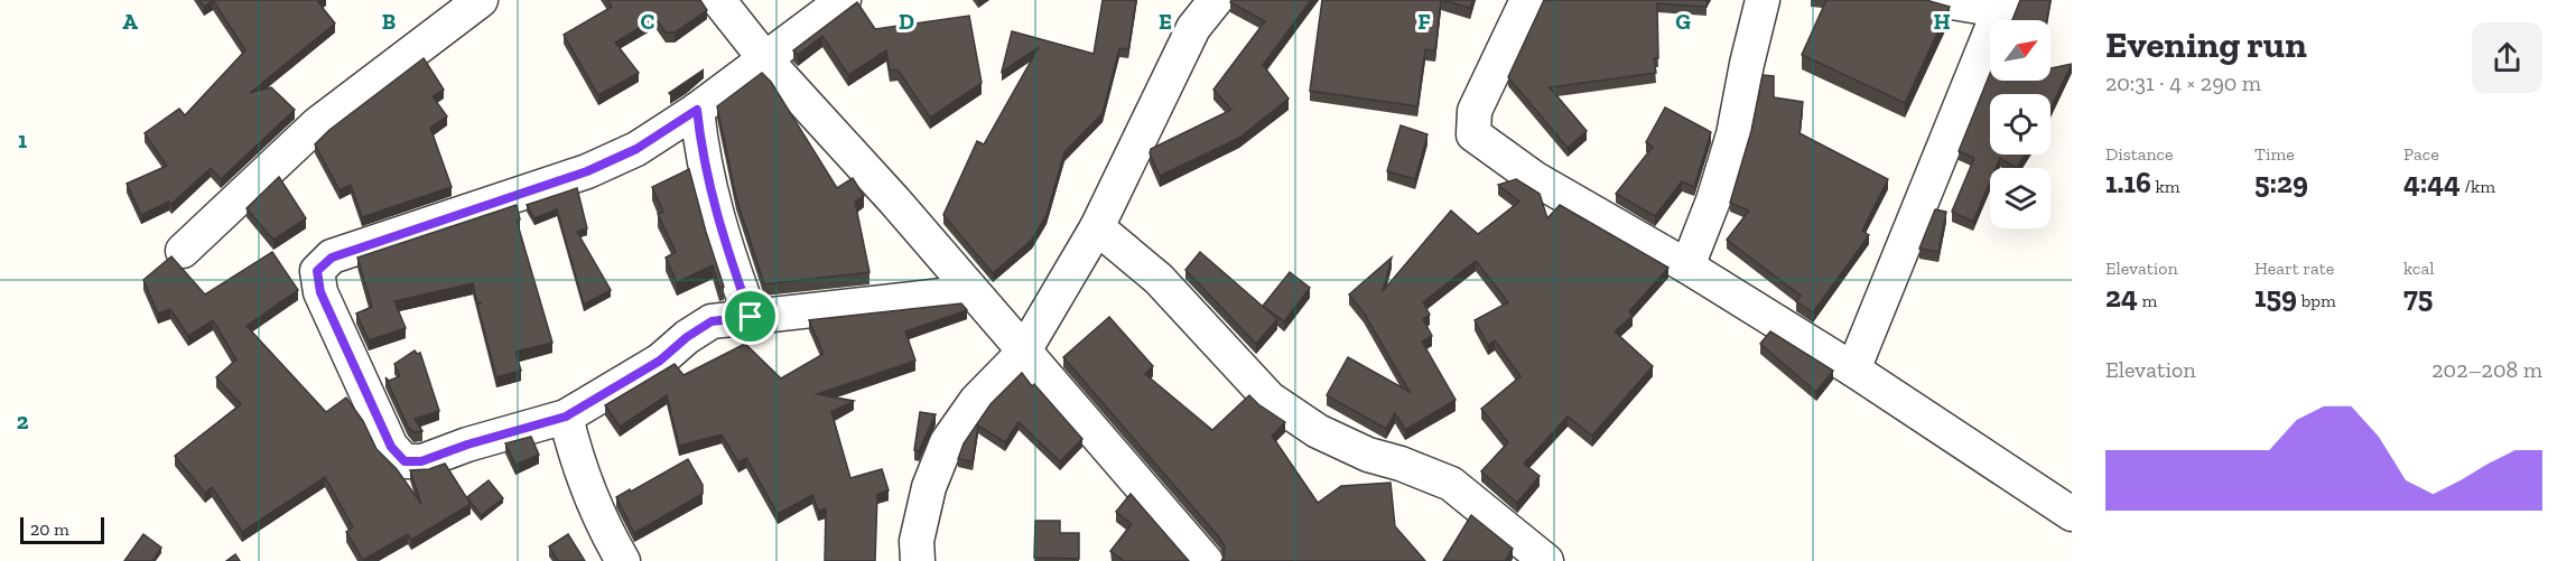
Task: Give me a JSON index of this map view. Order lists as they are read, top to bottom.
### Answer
{
  "scale_bar": "20 m",
  "north": "top right",
  "page": {
    "heading": ["Evening run", "20:31 · 4 × 290 m"],
    "stats": [
      ["Distance", "1.16 km"],
      ["Time", "5:29"],
      ["Pace", "4:44 /km"],
      ["Elevation", "24 m"],
      ["Heart rate", "159 bpm"],
      ["kcal", "75"]
    ],
    "chart": ["Elevation", "202–208 m"],
    "scale": "20 m"
  },
  "grid": {
    "columns": [
      "A",
      "B",
      "C",
      "D",
      "E",
      "F",
      "G",
      "H"
    ],
    "rows": ["1", "2"]
  }
}
